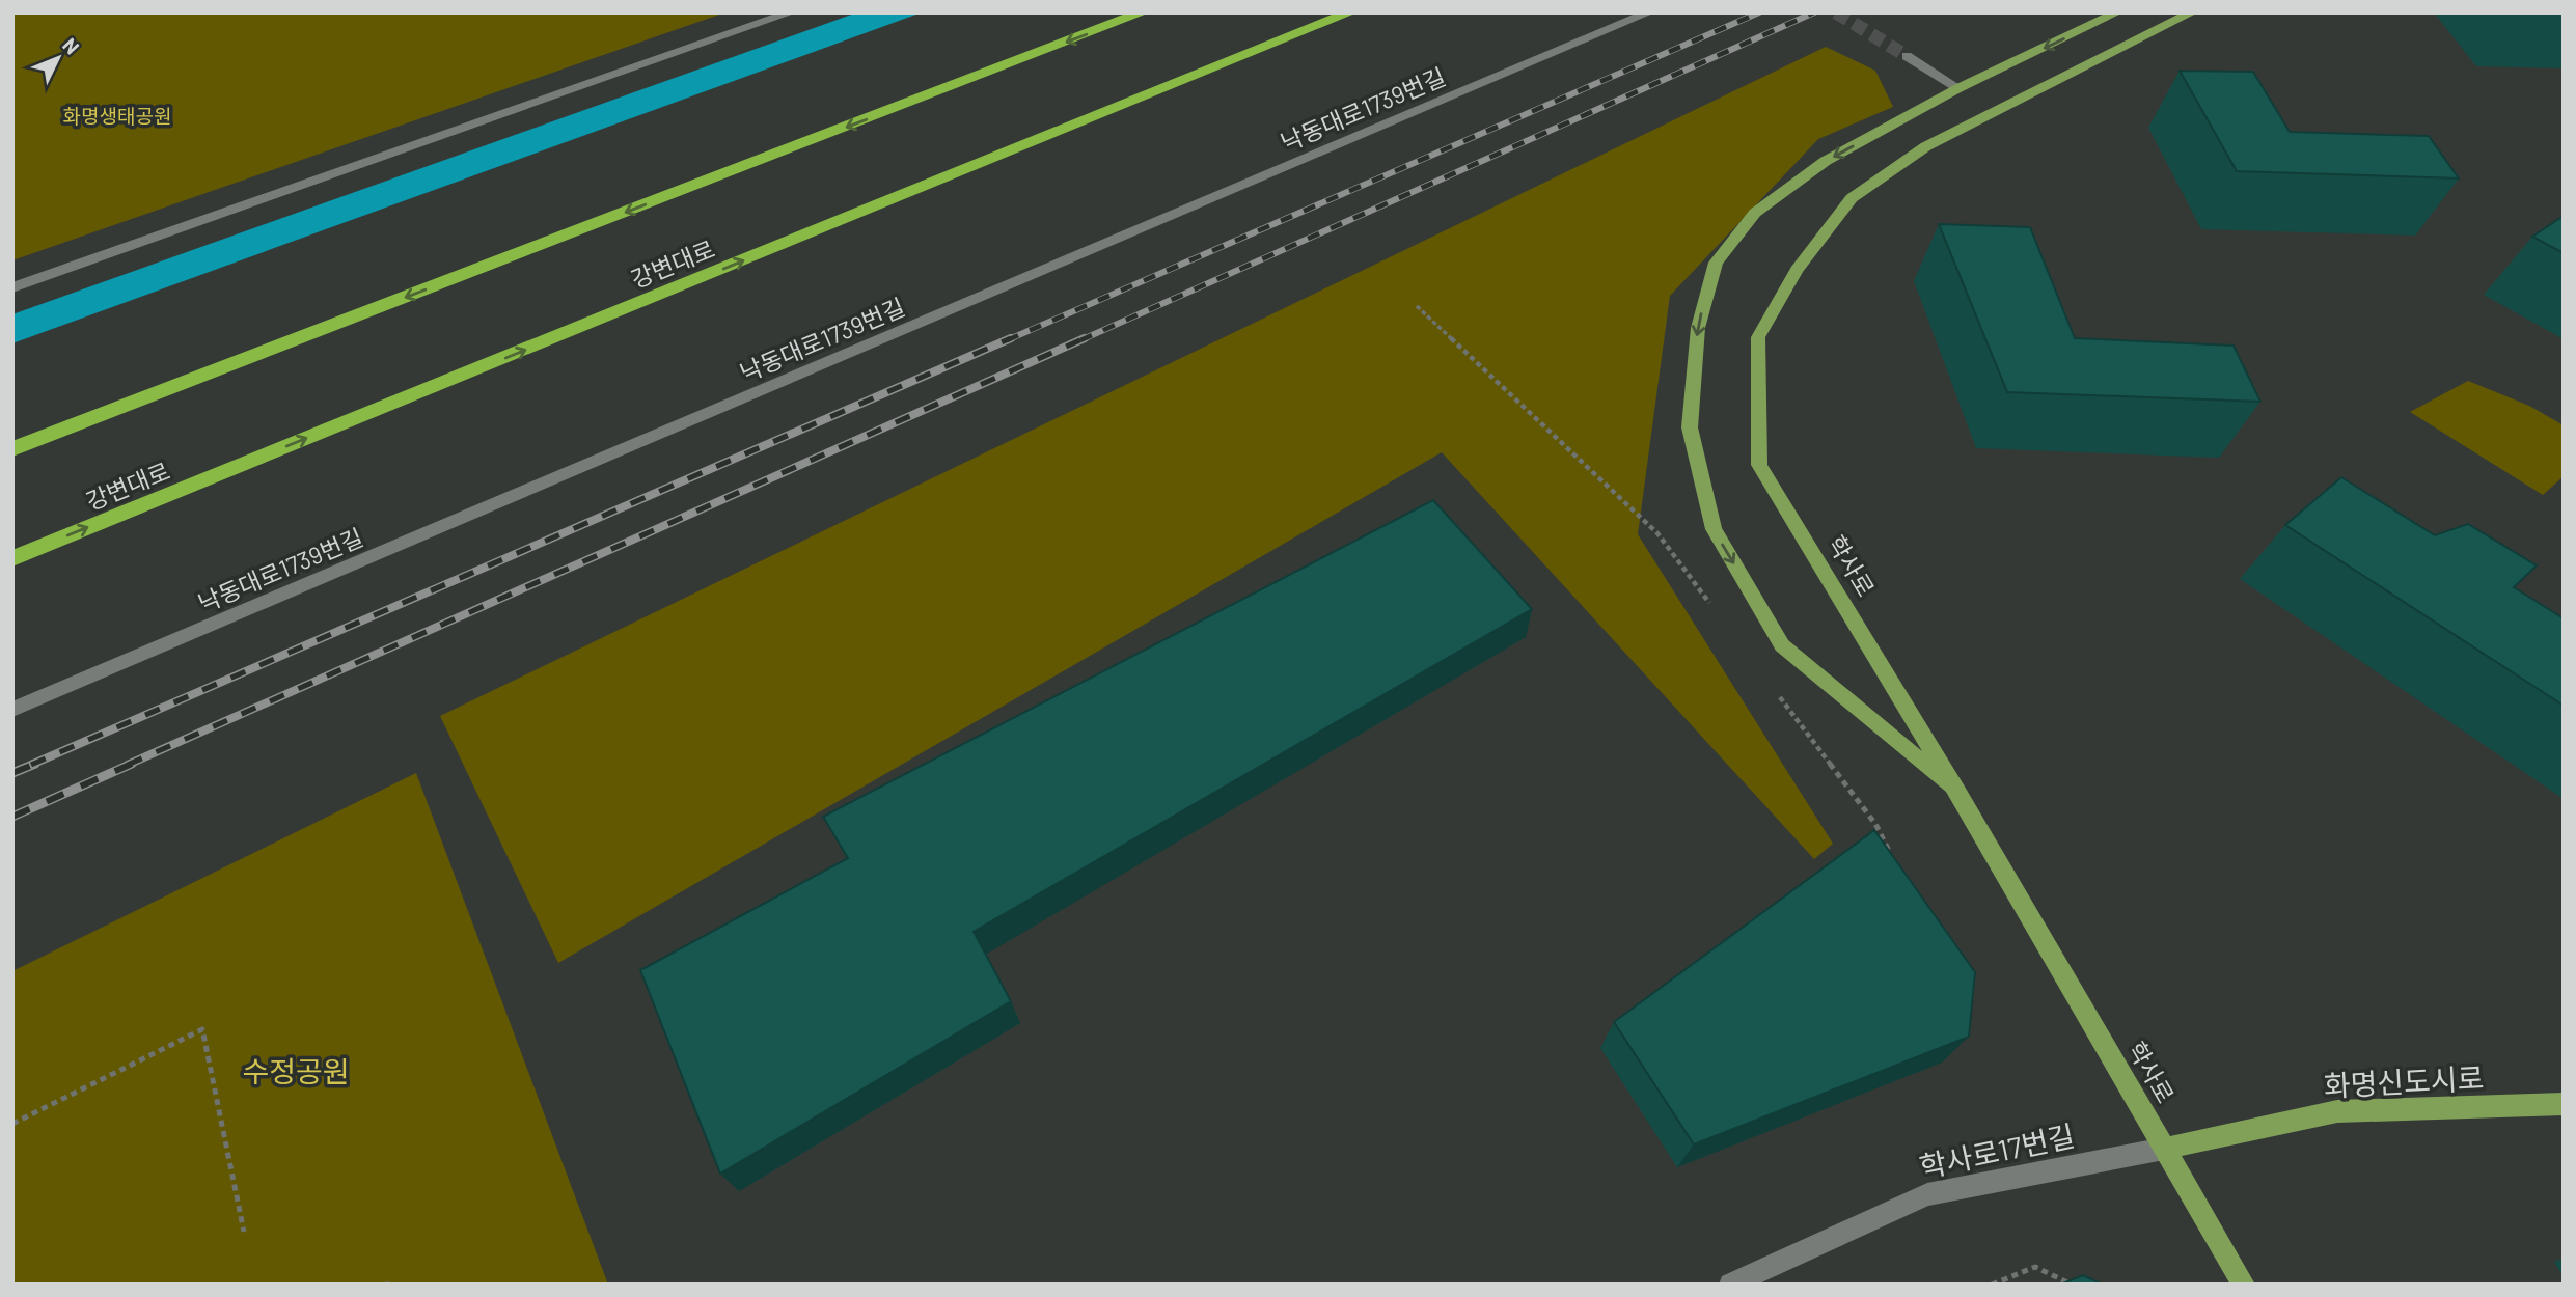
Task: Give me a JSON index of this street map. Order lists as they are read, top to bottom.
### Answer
{
  "streets": {
    "highway": ["강변대로"],
    "main road": ["학사로", "화명신도시로"],
    "street": ["낙동대로1739번길", "학사로17번길"]
  },
  "crossings": [
    ["학사로", "화명신도시로"],
    ["학사로", "학사로17번길"],
    ["화명신도시로", "학사로17번길"]
  ],
  "parks": ["화명생태공원", "수정공원"],
  "north": "top right"
}
